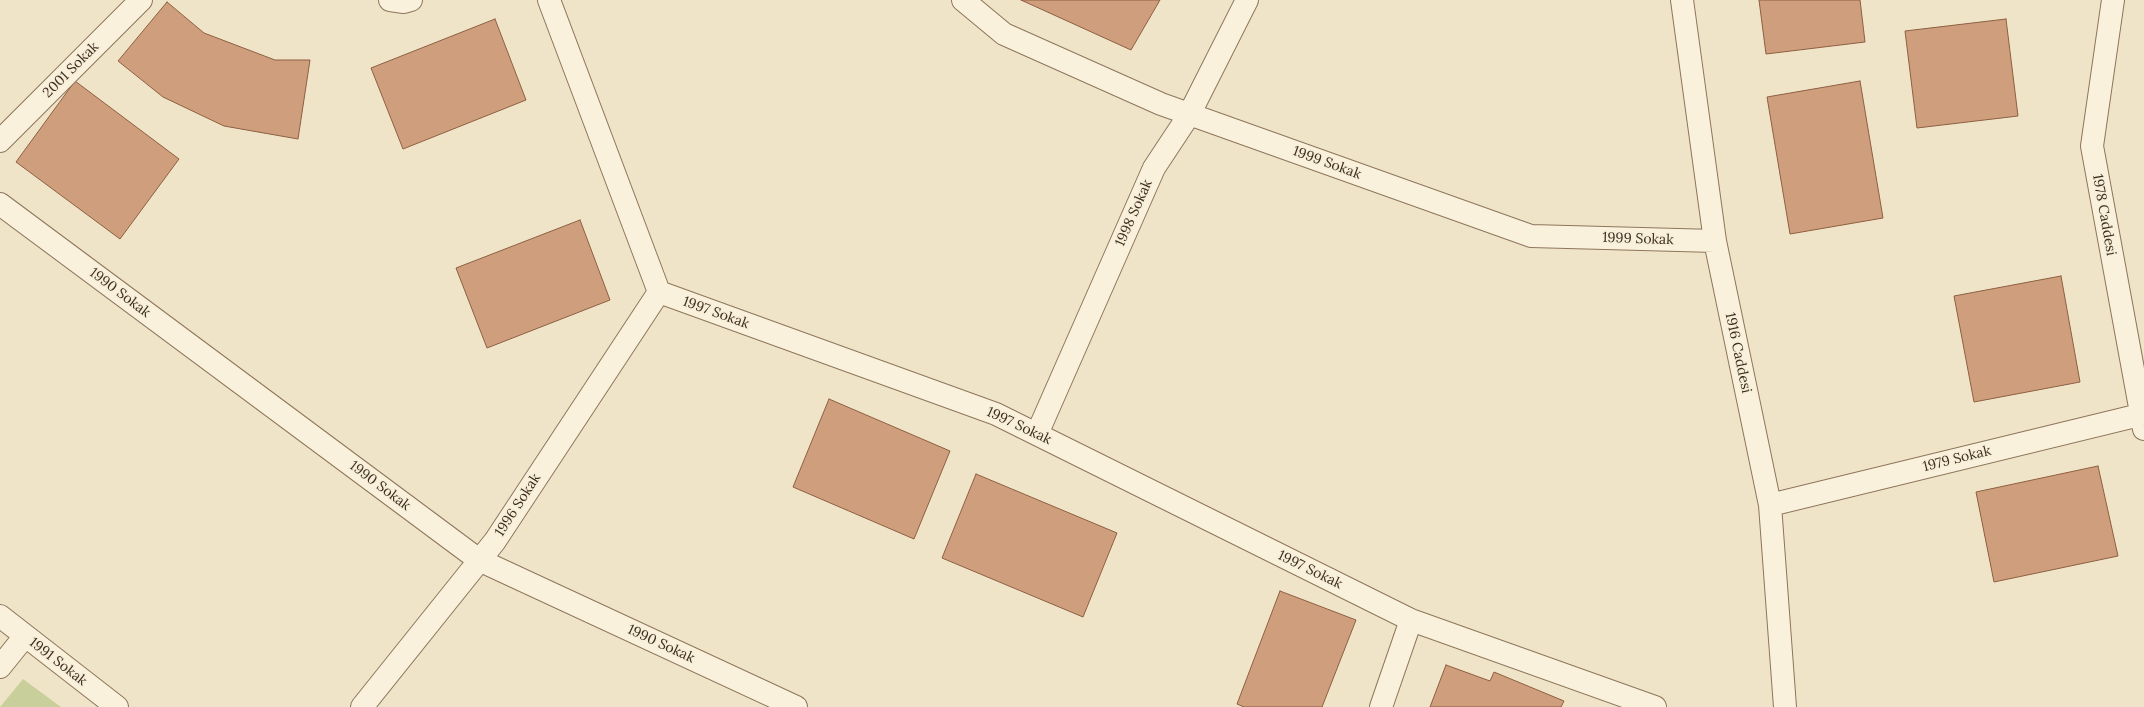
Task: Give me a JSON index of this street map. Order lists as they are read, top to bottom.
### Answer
{
  "streets": {
    "street": [
      "2001 Sokak",
      "1999 Sokak",
      "1998 Sokak",
      "1978 Caddesi",
      "1990 Sokak",
      "1997 Sokak",
      "1916 Caddesi",
      "1979 Sokak",
      "1996 Sokak",
      "1991 Sokak"
    ]
  },
  "crossings": [
    ["1999 Sokak", "1998 Sokak"],
    ["1999 Sokak", "1916 Caddesi"],
    ["1998 Sokak", "1997 Sokak"],
    ["1978 Caddesi", "1979 Sokak"],
    ["1990 Sokak", "1996 Sokak"],
    ["1997 Sokak", "1996 Sokak"],
    ["1916 Caddesi", "1979 Sokak"]
  ]
}
